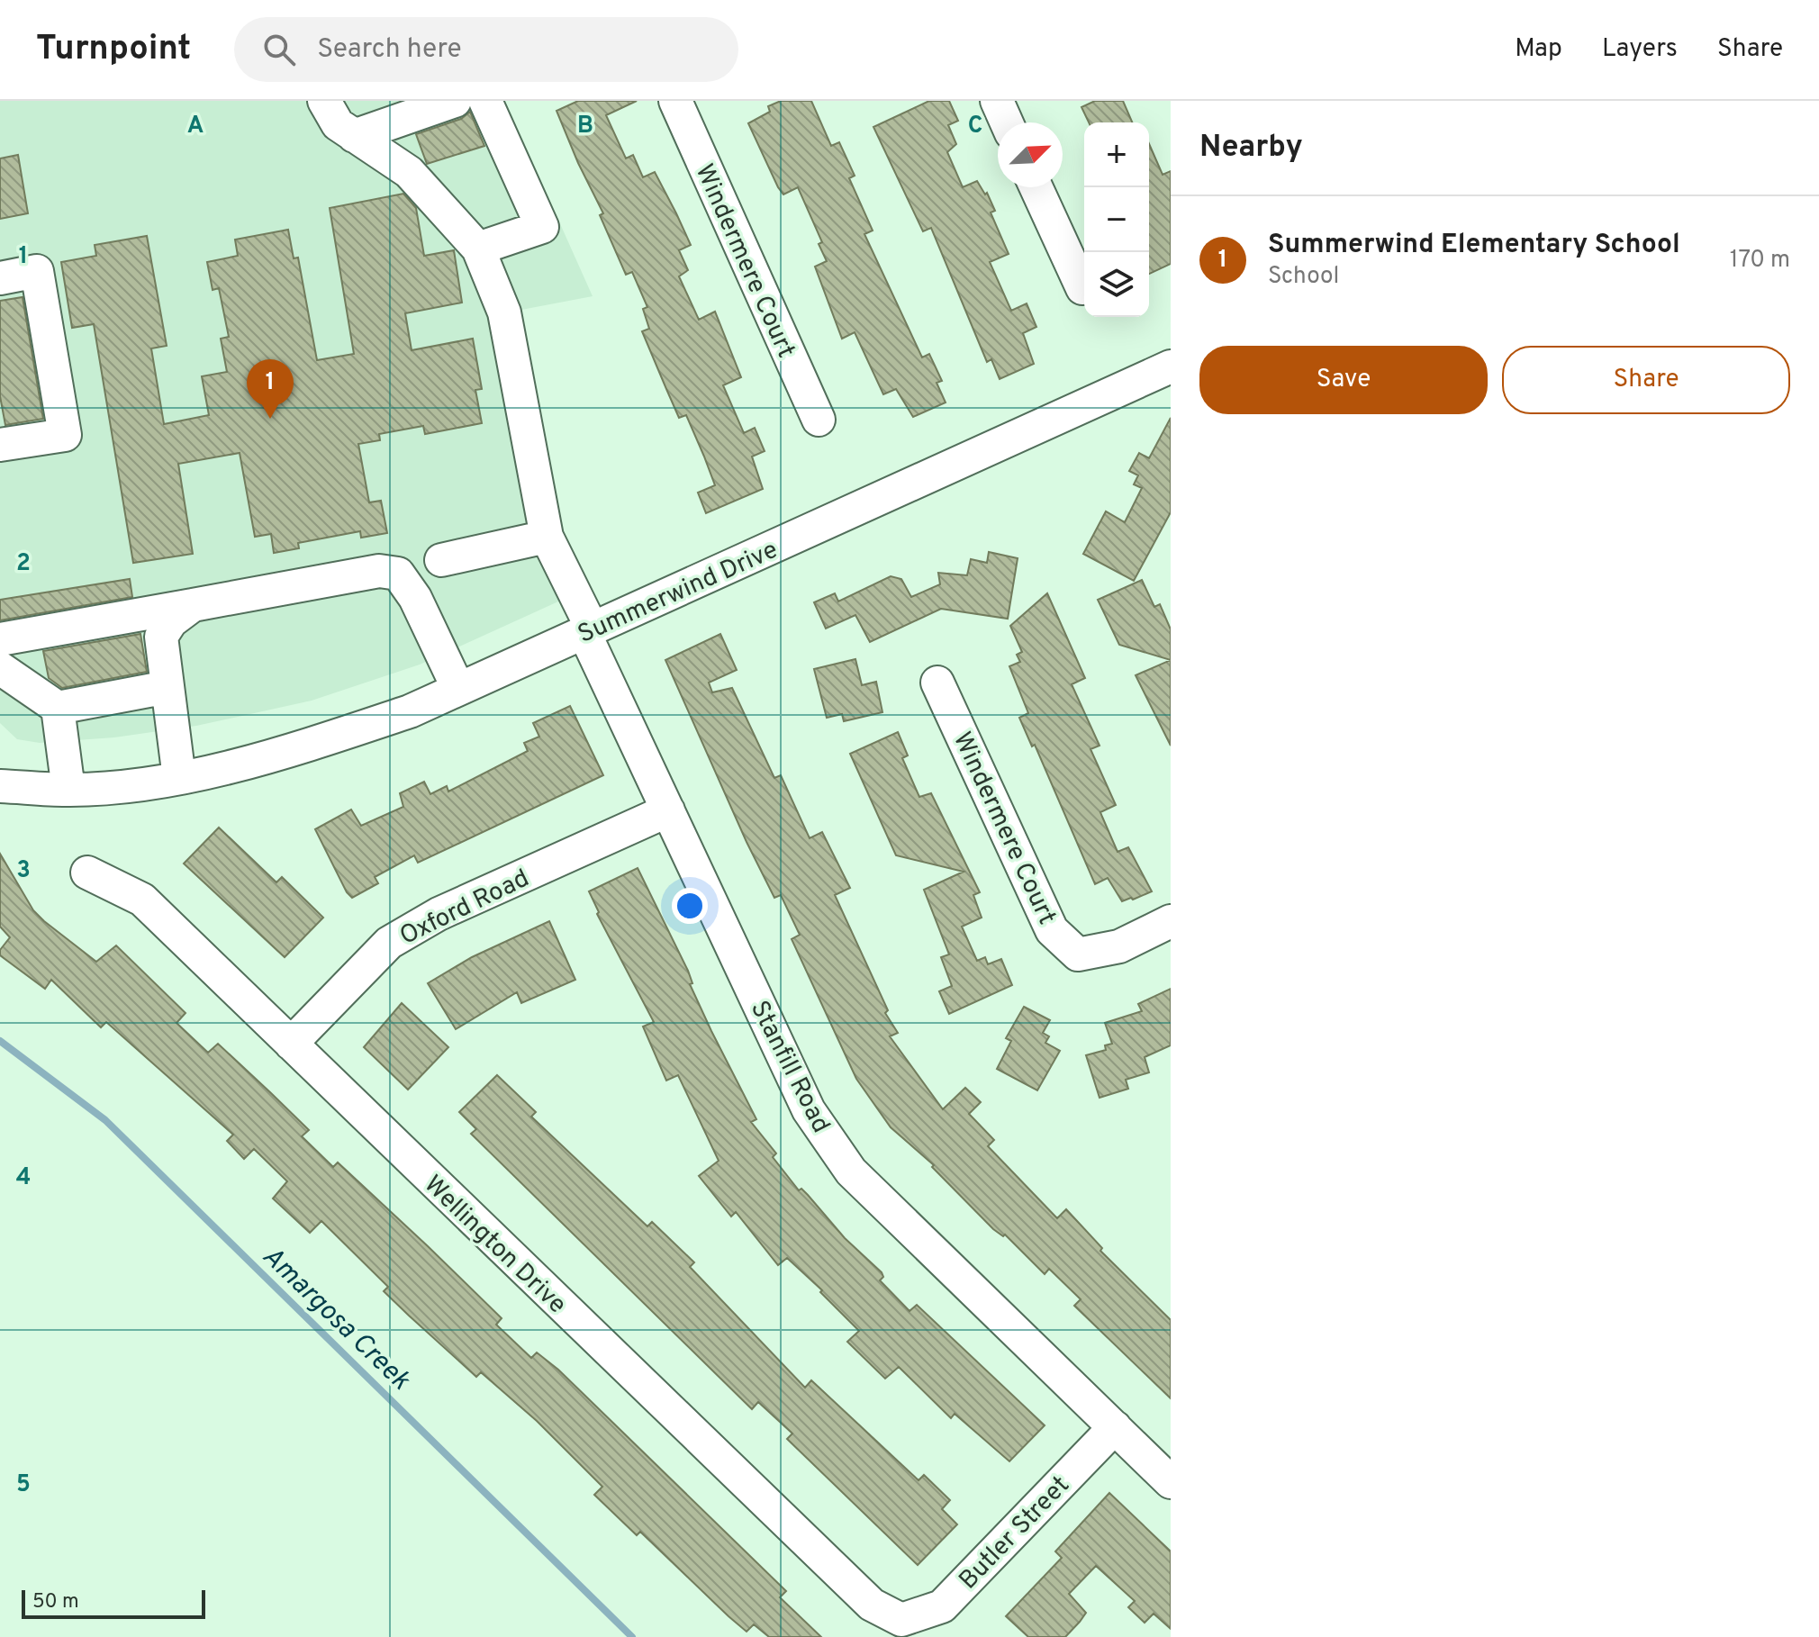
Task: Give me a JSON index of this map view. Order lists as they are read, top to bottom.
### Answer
{
  "streets": {
    "street": [
      "Windermere Court",
      "Summerwind Drive",
      "Oxford Road",
      "Stanfill Road",
      "Wellington Drive",
      "Butler Street"
    ]
  },
  "crossings": [
    ["Summerwind Drive", "Stanfill Road"],
    ["Oxford Road", "Stanfill Road"],
    ["Oxford Road", "Wellington Drive"],
    ["Stanfill Road", "Butler Street"],
    ["Wellington Drive", "Butler Street"]
  ],
  "water": ["Amargosa Creek"],
  "scale_bar": "50 m",
  "north": "top right",
  "page": {
    "header": "Turnpoint",
    "search": "Search here",
    "nav": ["Map", "Layers", "Share"],
    "heading": "Nearby",
    "map_buttons": ["+", "−"],
    "list": [
      {
        "mark": "1",
        "name": "Summerwind Elementary School",
        "note": "School",
        "value": "170 m"
      }
    ],
    "buttons": ["Save", "Share"],
    "pins": "1",
    "scale": "50 m"
  },
  "grid": {
    "columns": ["A", "B", "C"],
    "rows": [
      "1",
      "2",
      "3",
      "4",
      "5"
    ]
  }
}
